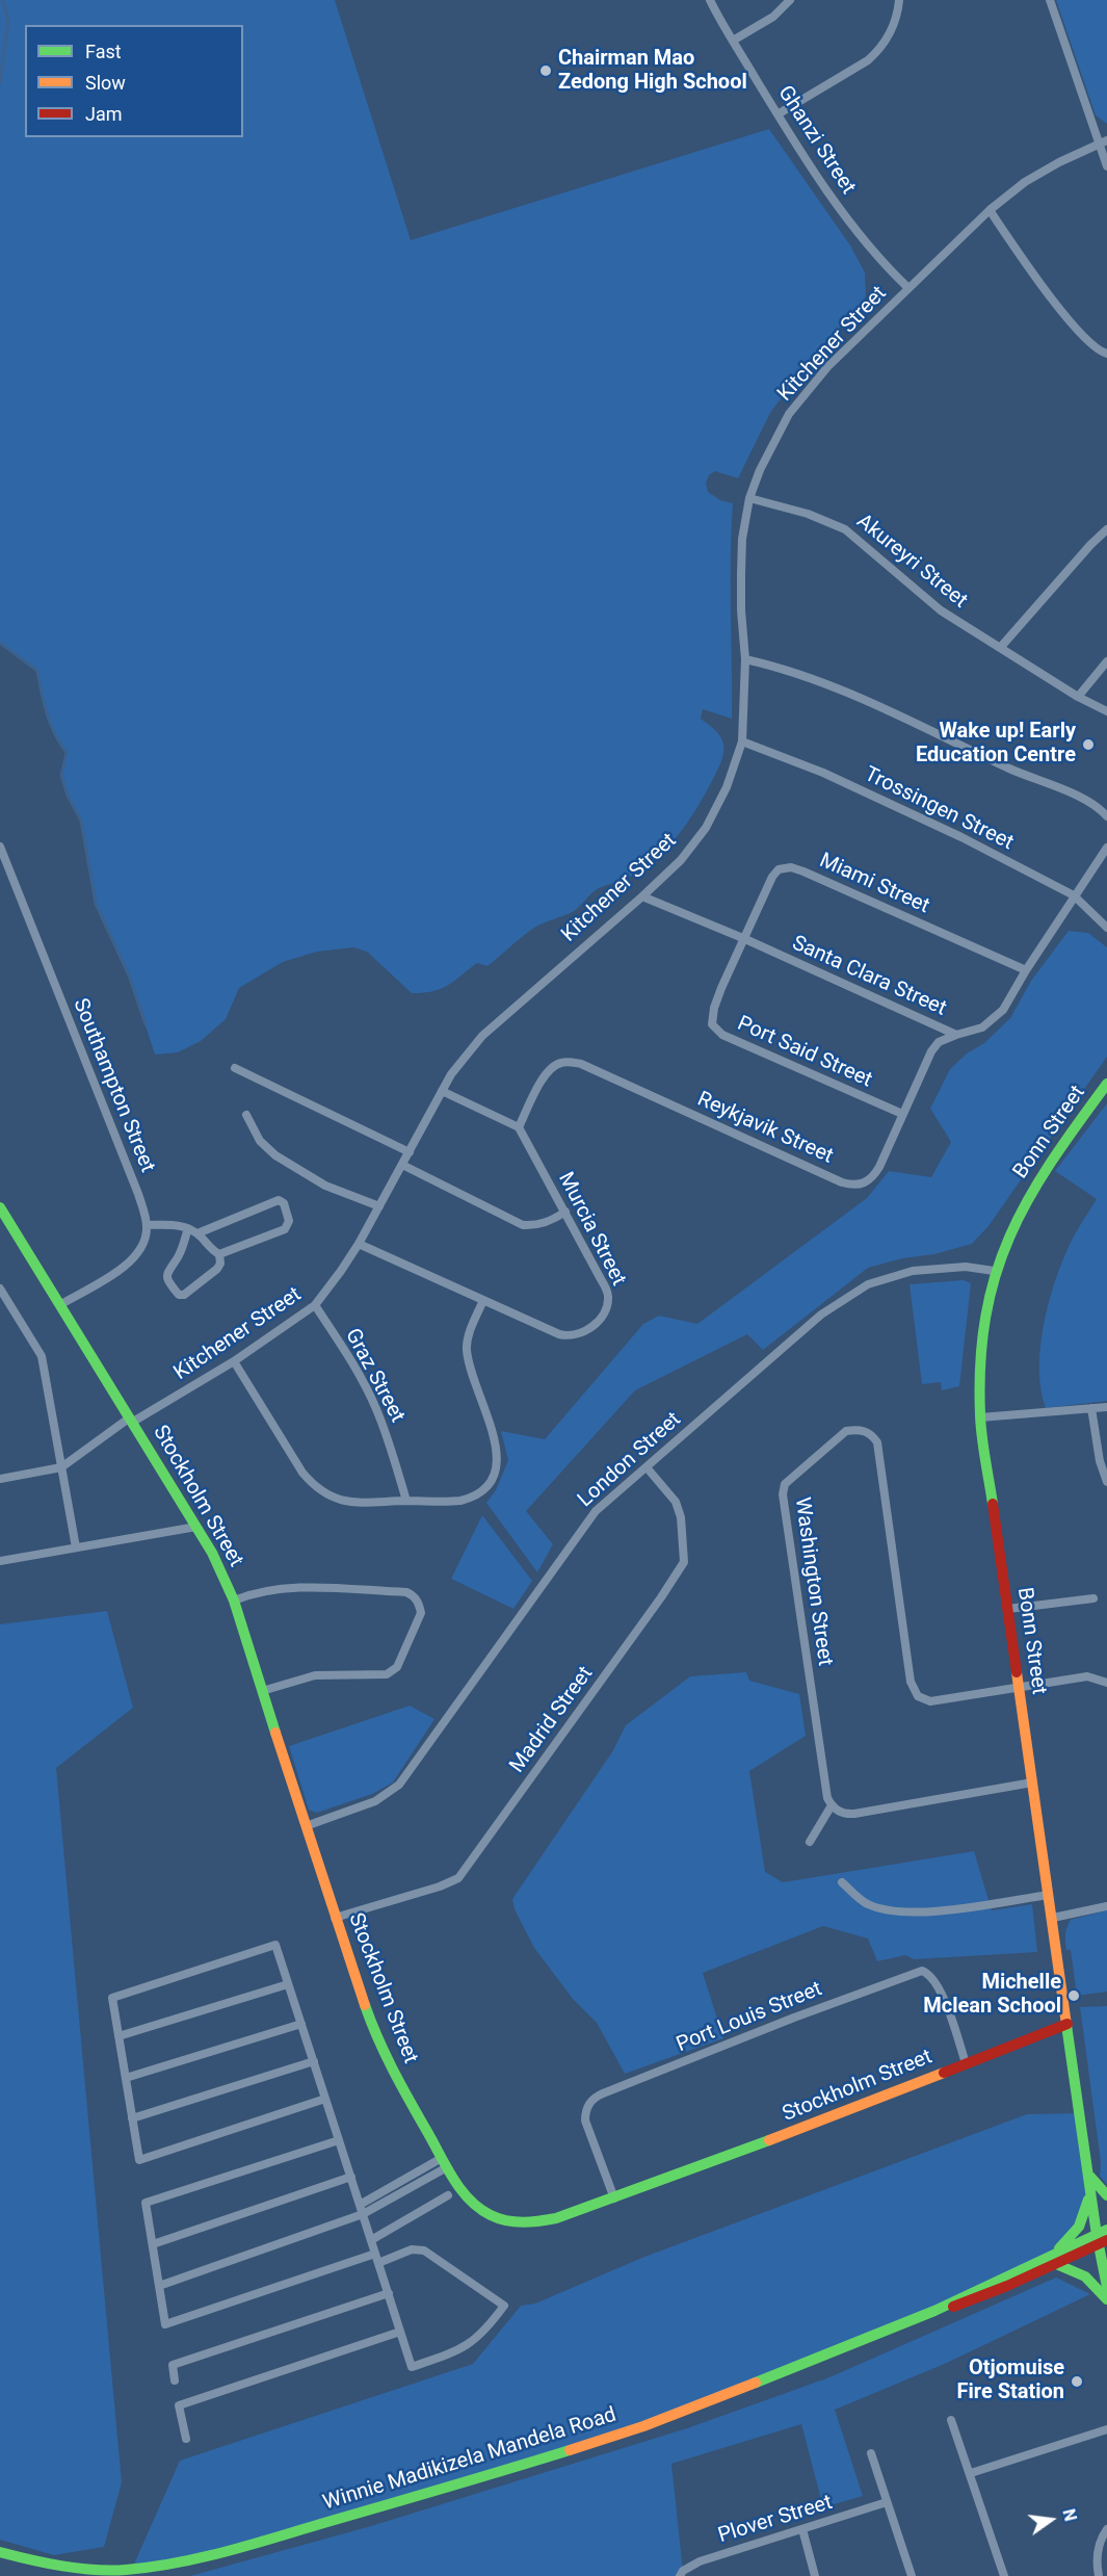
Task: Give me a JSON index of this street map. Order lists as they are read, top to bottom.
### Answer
{
  "streets": {
    "street": [
      "Ghanzi Street",
      "Kitchener Street",
      "Akureyri Street",
      "Trossingen Street",
      "Miami Street",
      "Santa Clara Street",
      "Port Said Street",
      "Southampton Street",
      "Reykjavik Street",
      "Bonn Street",
      "Murcia Street",
      "Graz Street",
      "London Street",
      "Stockholm Street",
      "Washington Street",
      "Madrid Street",
      "Port Louis Street",
      "Winnie Madikizela Mandela Road",
      "Plover Street"
    ]
  },
  "crossings": [
    ["Ghanzi Street", "Kitchener Street"],
    ["Kitchener Street", "Akureyri Street"],
    ["Kitchener Street", "Trossingen Street"],
    ["Kitchener Street", "Santa Clara Street"],
    ["Kitchener Street", "Murcia Street"],
    ["Kitchener Street", "Graz Street"],
    ["Kitchener Street", "Stockholm Street"],
    ["Trossingen Street", "Santa Clara Street"],
    ["Miami Street", "Santa Clara Street"],
    ["Miami Street", "Port Said Street"],
    ["Santa Clara Street", "Port Said Street"],
    ["Santa Clara Street", "Reykjavik Street"],
    ["Port Said Street", "Reykjavik Street"],
    ["Reykjavik Street", "Murcia Street"],
    ["Bonn Street", "London Street"],
    ["Bonn Street", "Stockholm Street"],
    ["Bonn Street", "Washington Street"],
    ["Bonn Street", "Winnie Madikizela Mandela Road"],
    ["London Street", "Stockholm Street"],
    ["London Street", "Madrid Street"],
    ["Stockholm Street", "Madrid Street"],
    ["Stockholm Street", "Port Louis Street"]
  ],
  "places": [
    "Chairman Mao Zedong High School",
    "Wake up! Early Education Centre",
    "Michelle Mclean School",
    "Otjomuise Fire Station"
  ],
  "legend": ["Fast", "Slow", "Jam"],
  "north": "right"
}
